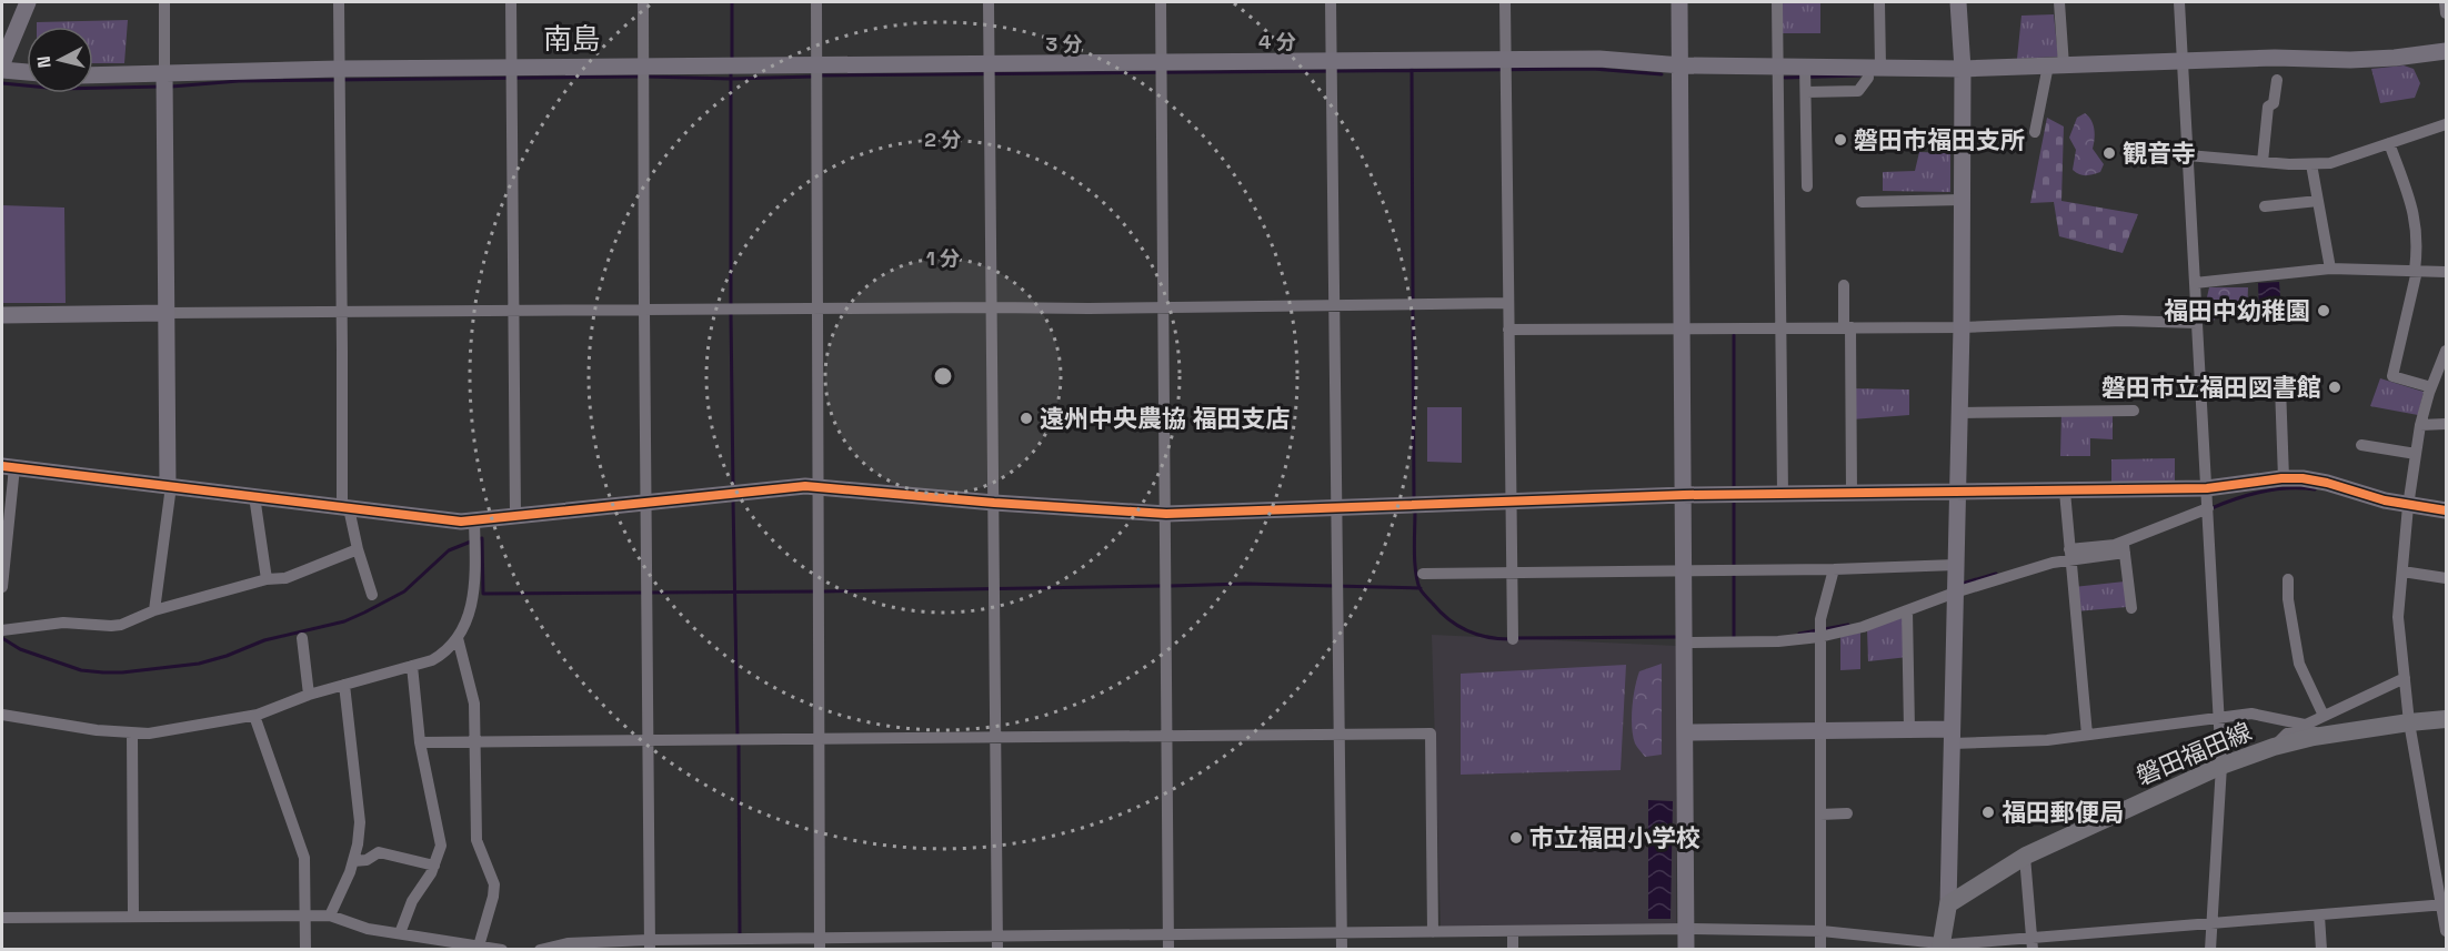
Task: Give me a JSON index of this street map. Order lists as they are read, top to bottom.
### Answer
{
  "streets": {
    "main road": ["磐田福田線"]
  },
  "districts": ["南島"],
  "places": [
    "磐田市福田支所",
    "観音寺",
    "福田中幼稚園",
    "磐田市立福田図書館",
    "遠州中央農協 福田支店",
    "福田郵便局",
    "市立福田小学校"
  ],
  "north": "left",
  "rings": [
    "4 分",
    "3 分",
    "2 分",
    "1 分"
  ]
}
